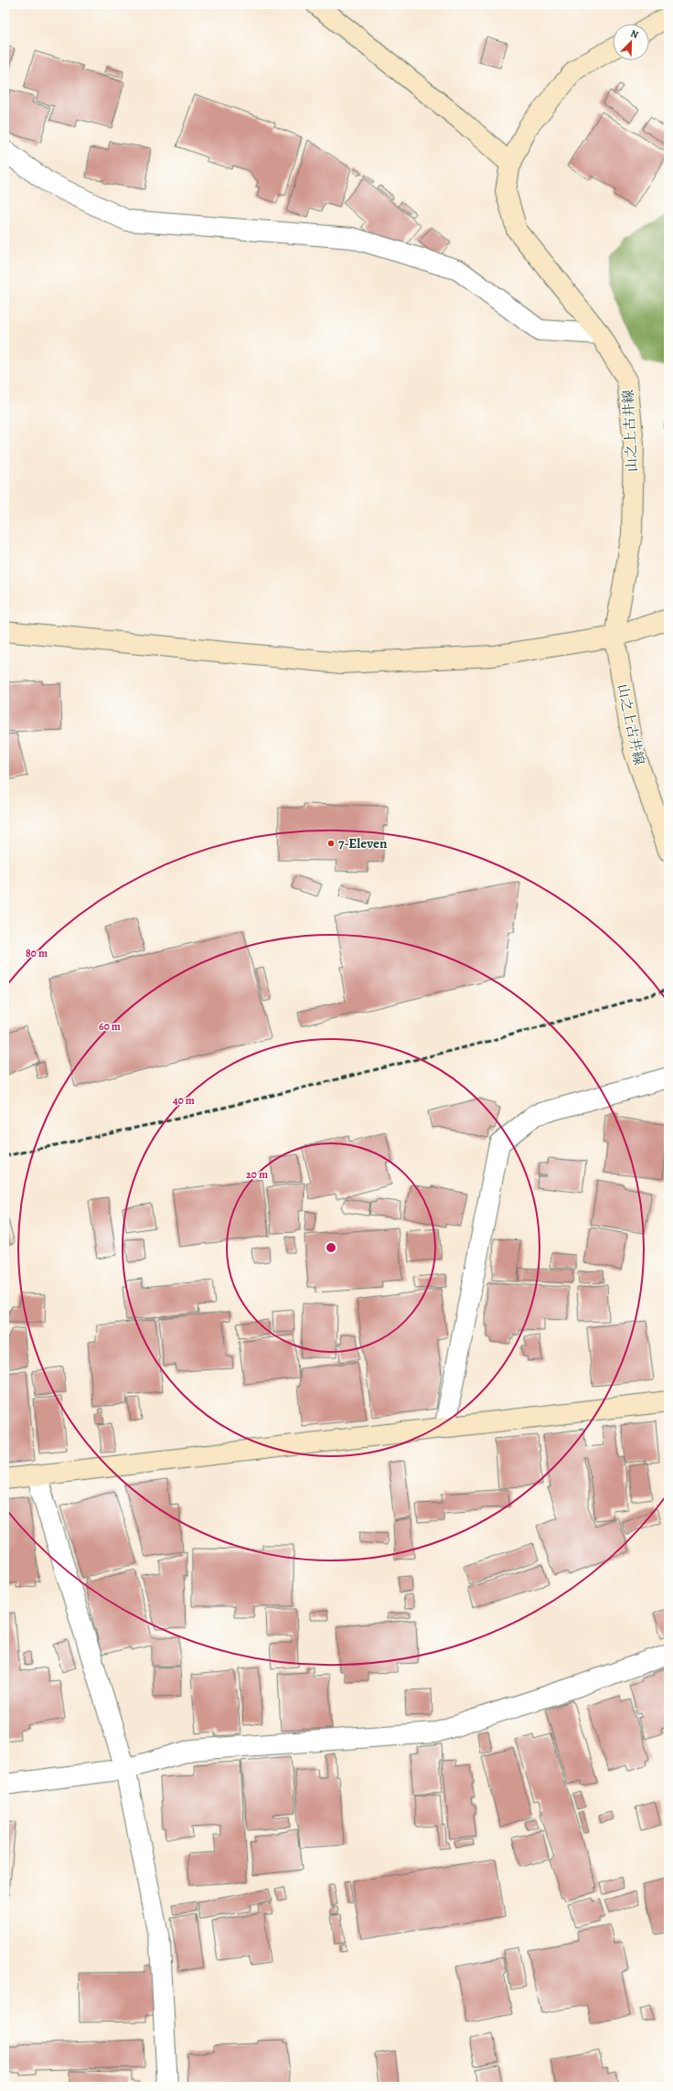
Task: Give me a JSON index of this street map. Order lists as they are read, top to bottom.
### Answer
{
  "streets": {
    "street": ["山之上古井線"]
  },
  "places": ["7-Eleven"],
  "north": "top right",
  "rings": [
    "80 m",
    "60 m",
    "40 m",
    "20 m"
  ]
}
